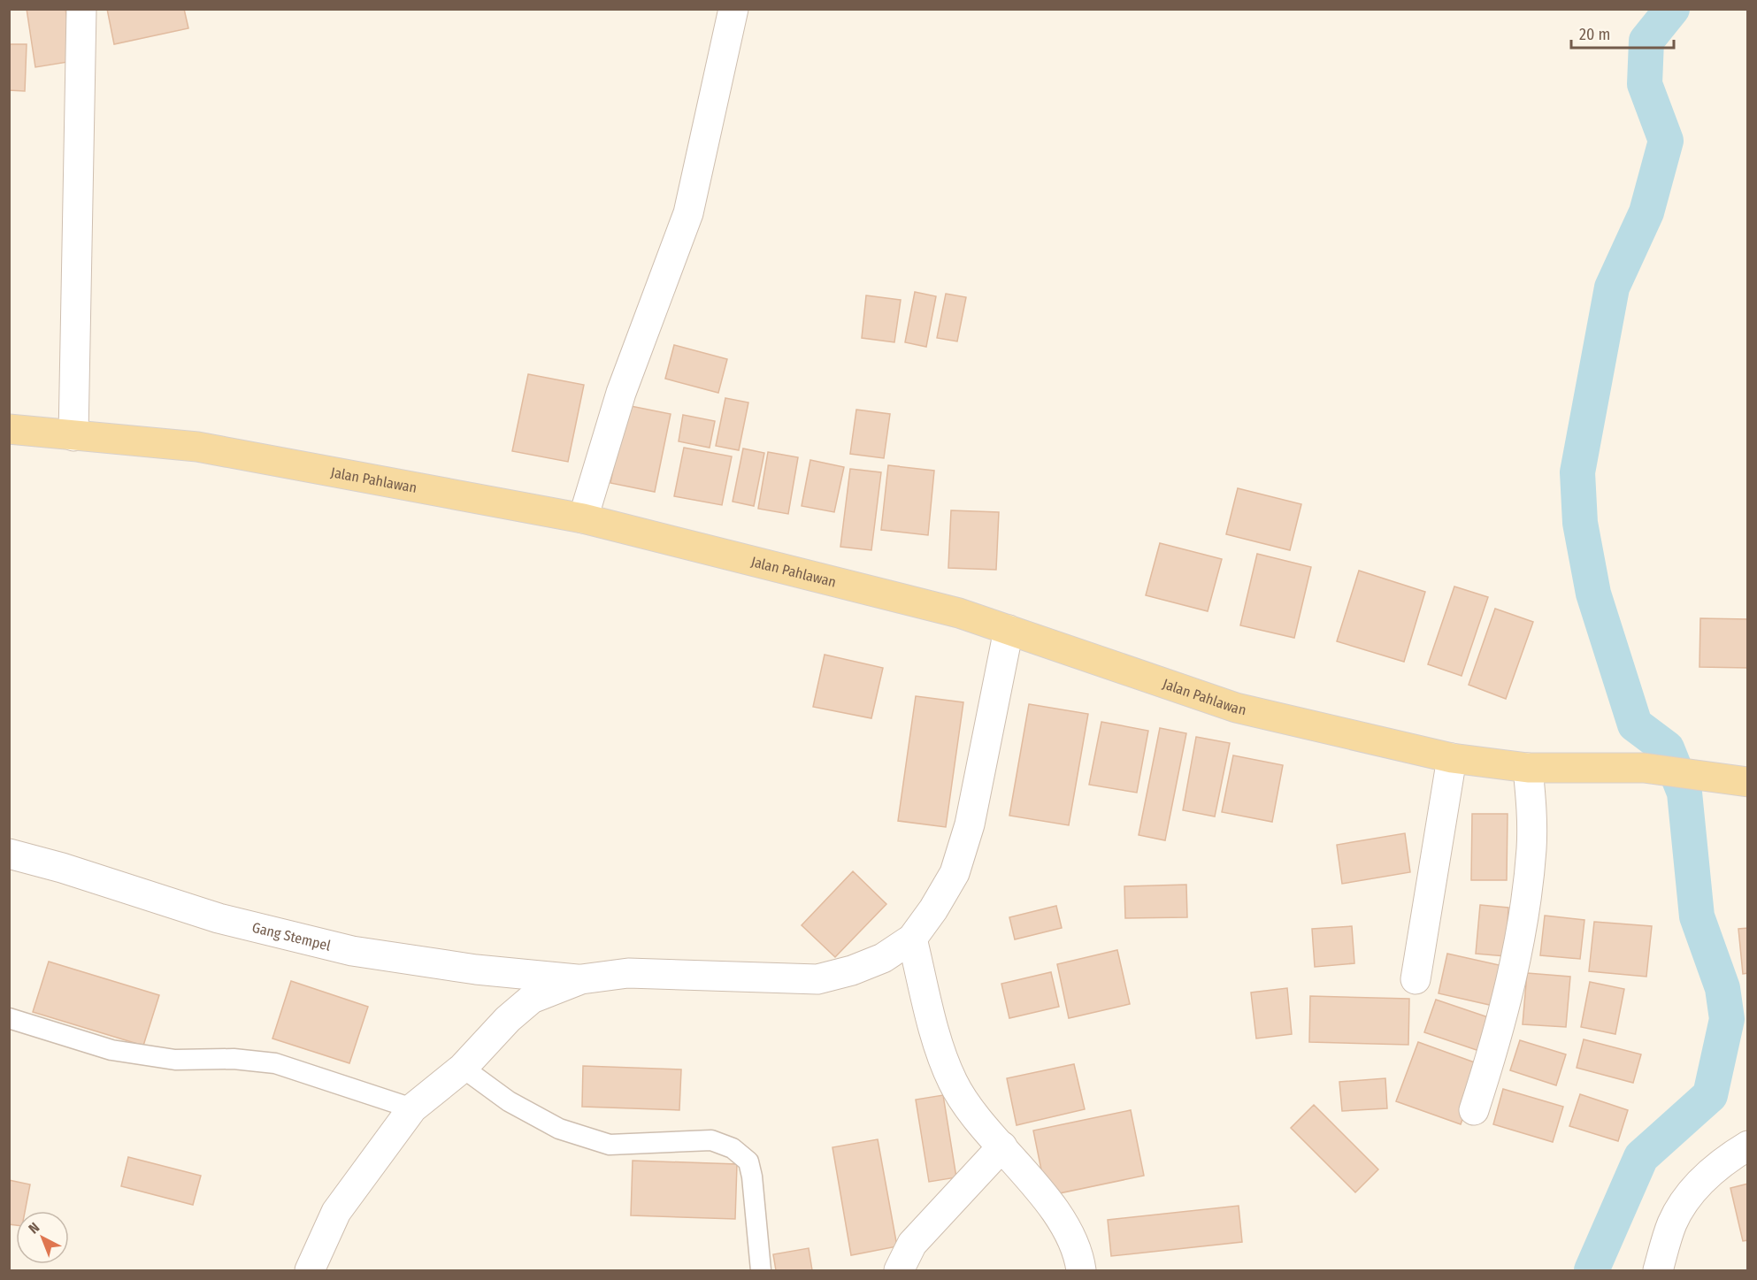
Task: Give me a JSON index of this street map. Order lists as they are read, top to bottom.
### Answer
{
  "streets": {
    "main road": ["Jalan Pahlawan"],
    "street": ["Gang Stempel"]
  },
  "scale_bar": "20 m",
  "north": "top left"
}
